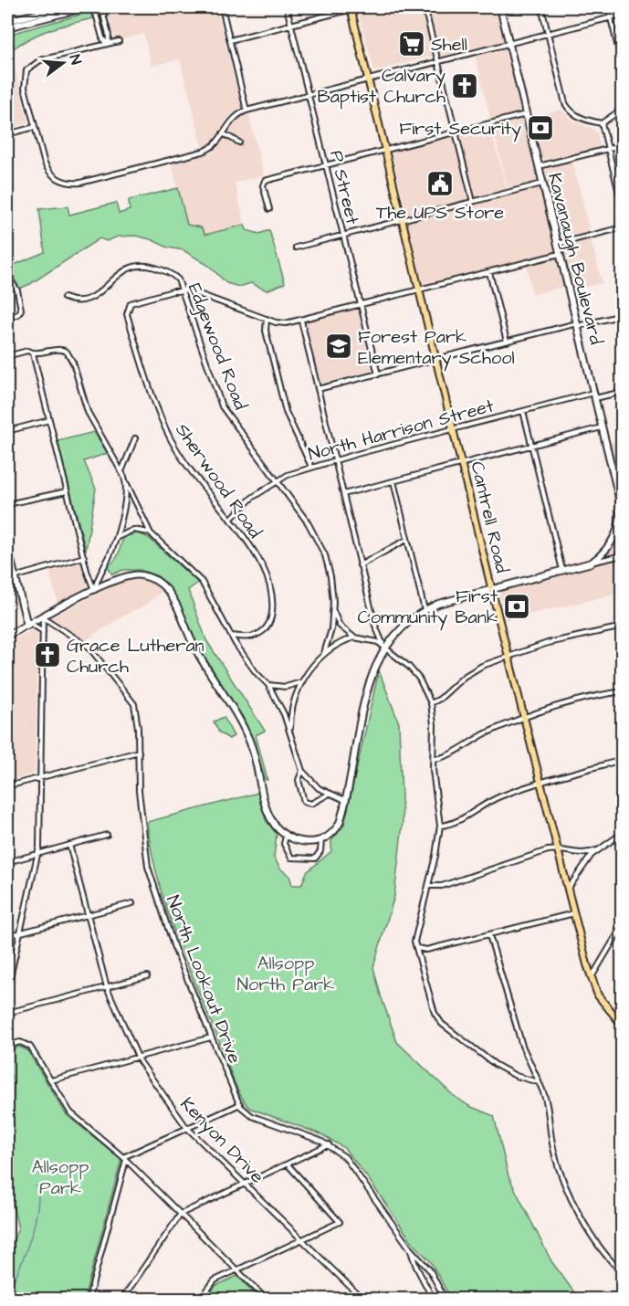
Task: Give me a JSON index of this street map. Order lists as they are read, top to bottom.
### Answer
{
  "streets": {
    "main road": ["Cantrell Road"],
    "street": [
      "P Street",
      "Kavanaugh Boulevard",
      "Edgewood Road",
      "North Harrison Street",
      "Sherwood Road",
      "North Lookout Drive",
      "Kenyon Drive"
    ]
  },
  "crossings": [
    ["Kavanaugh Boulevard", "North Harrison Street"],
    ["Edgewood Road", "North Harrison Street"],
    ["Edgewood Road", "Sherwood Road"],
    ["North Harrison Street", "Sherwood Road"],
    ["North Harrison Street", "Cantrell Road"]
  ],
  "parks": ["Allsopp North Park", "Allsopp Park"],
  "places": {
    "supermarket": ["Shell"],
    "church": ["Calvary Baptist Church", "Grace Lutheran Church"],
    "bank": ["First Security", "First Community Bank"],
    "public building": ["The UPS Store"],
    "school or university": ["Forest Park Elementary School"]
  },
  "north": "right"
}
